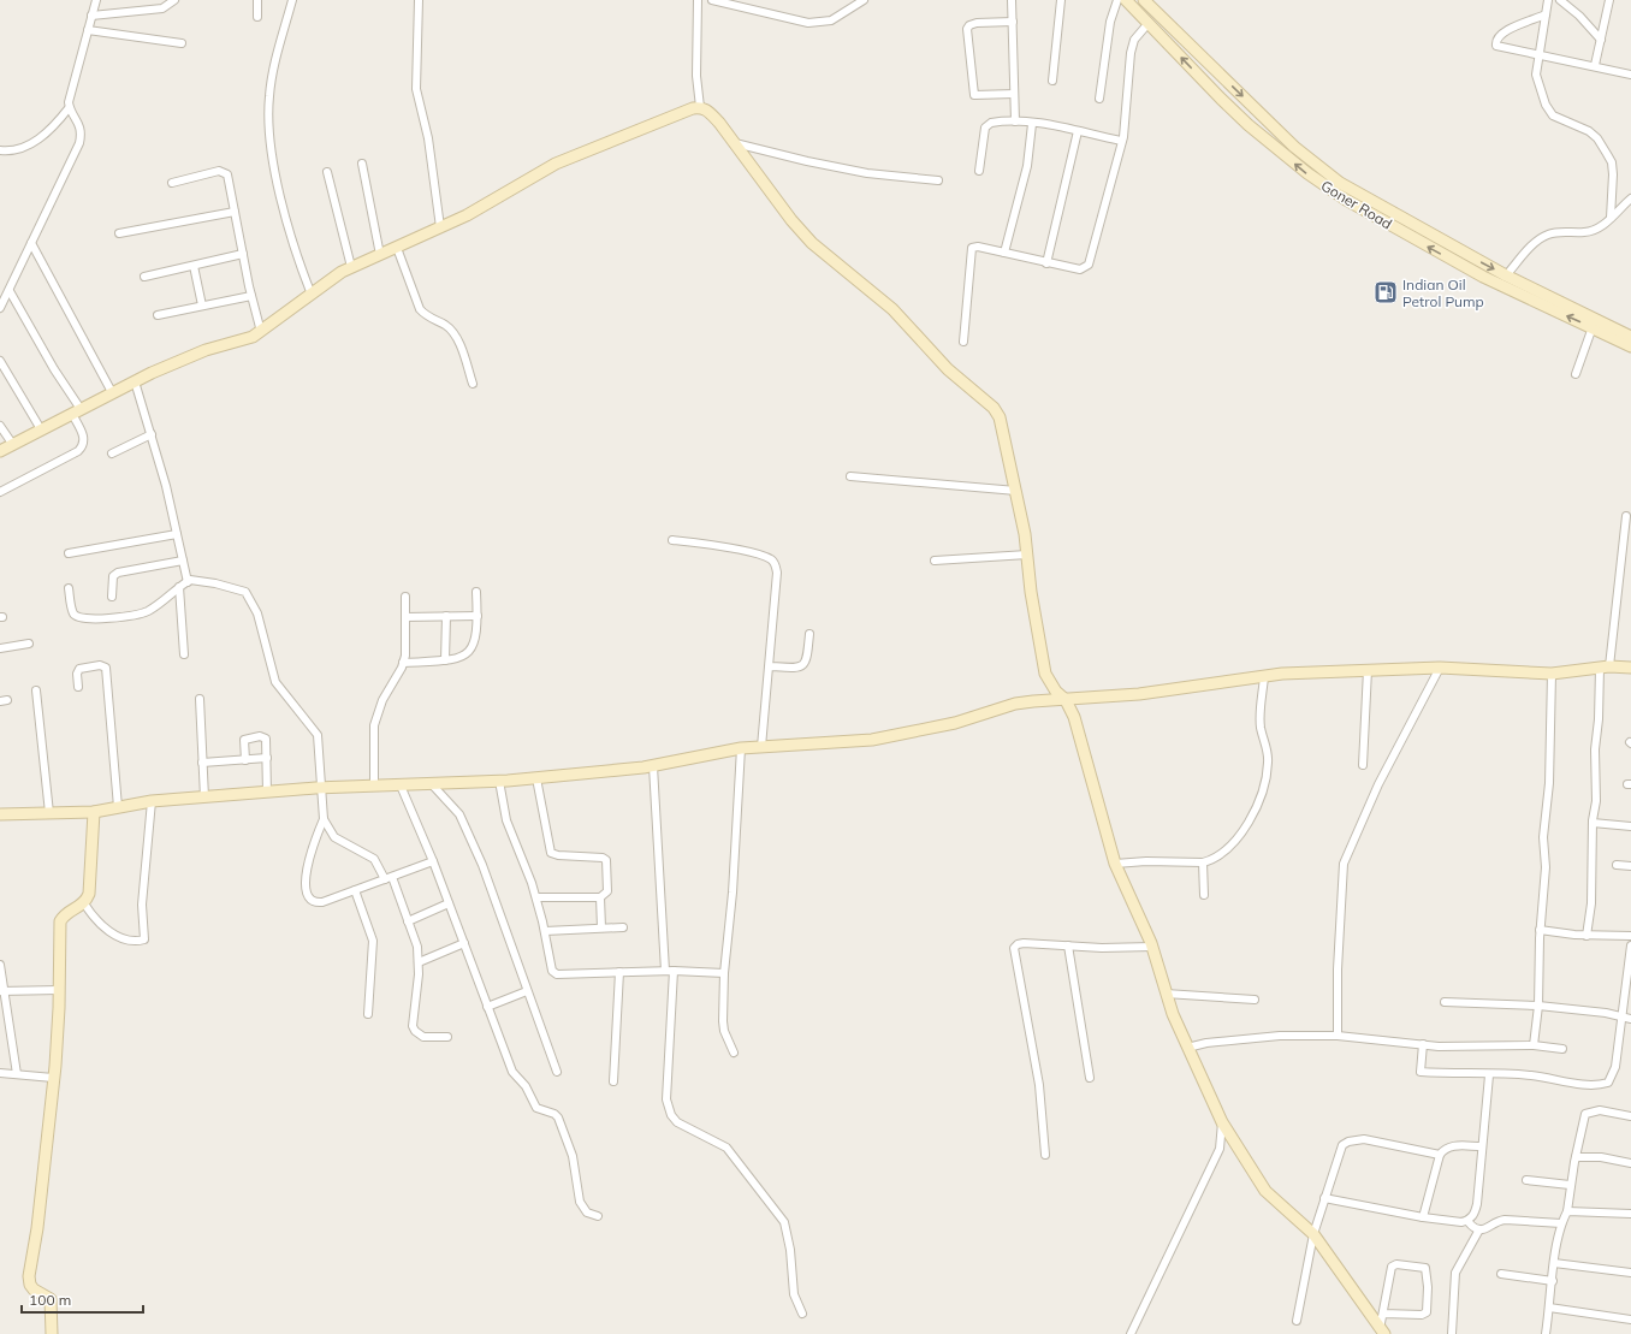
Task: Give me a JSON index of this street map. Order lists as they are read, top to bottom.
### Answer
{
  "streets": {
    "street": ["Goner Road"]
  },
  "places": {
    "fuel station": ["Indian Oil Petrol Pump"]
  },
  "scale_bar": "100 m"
}
